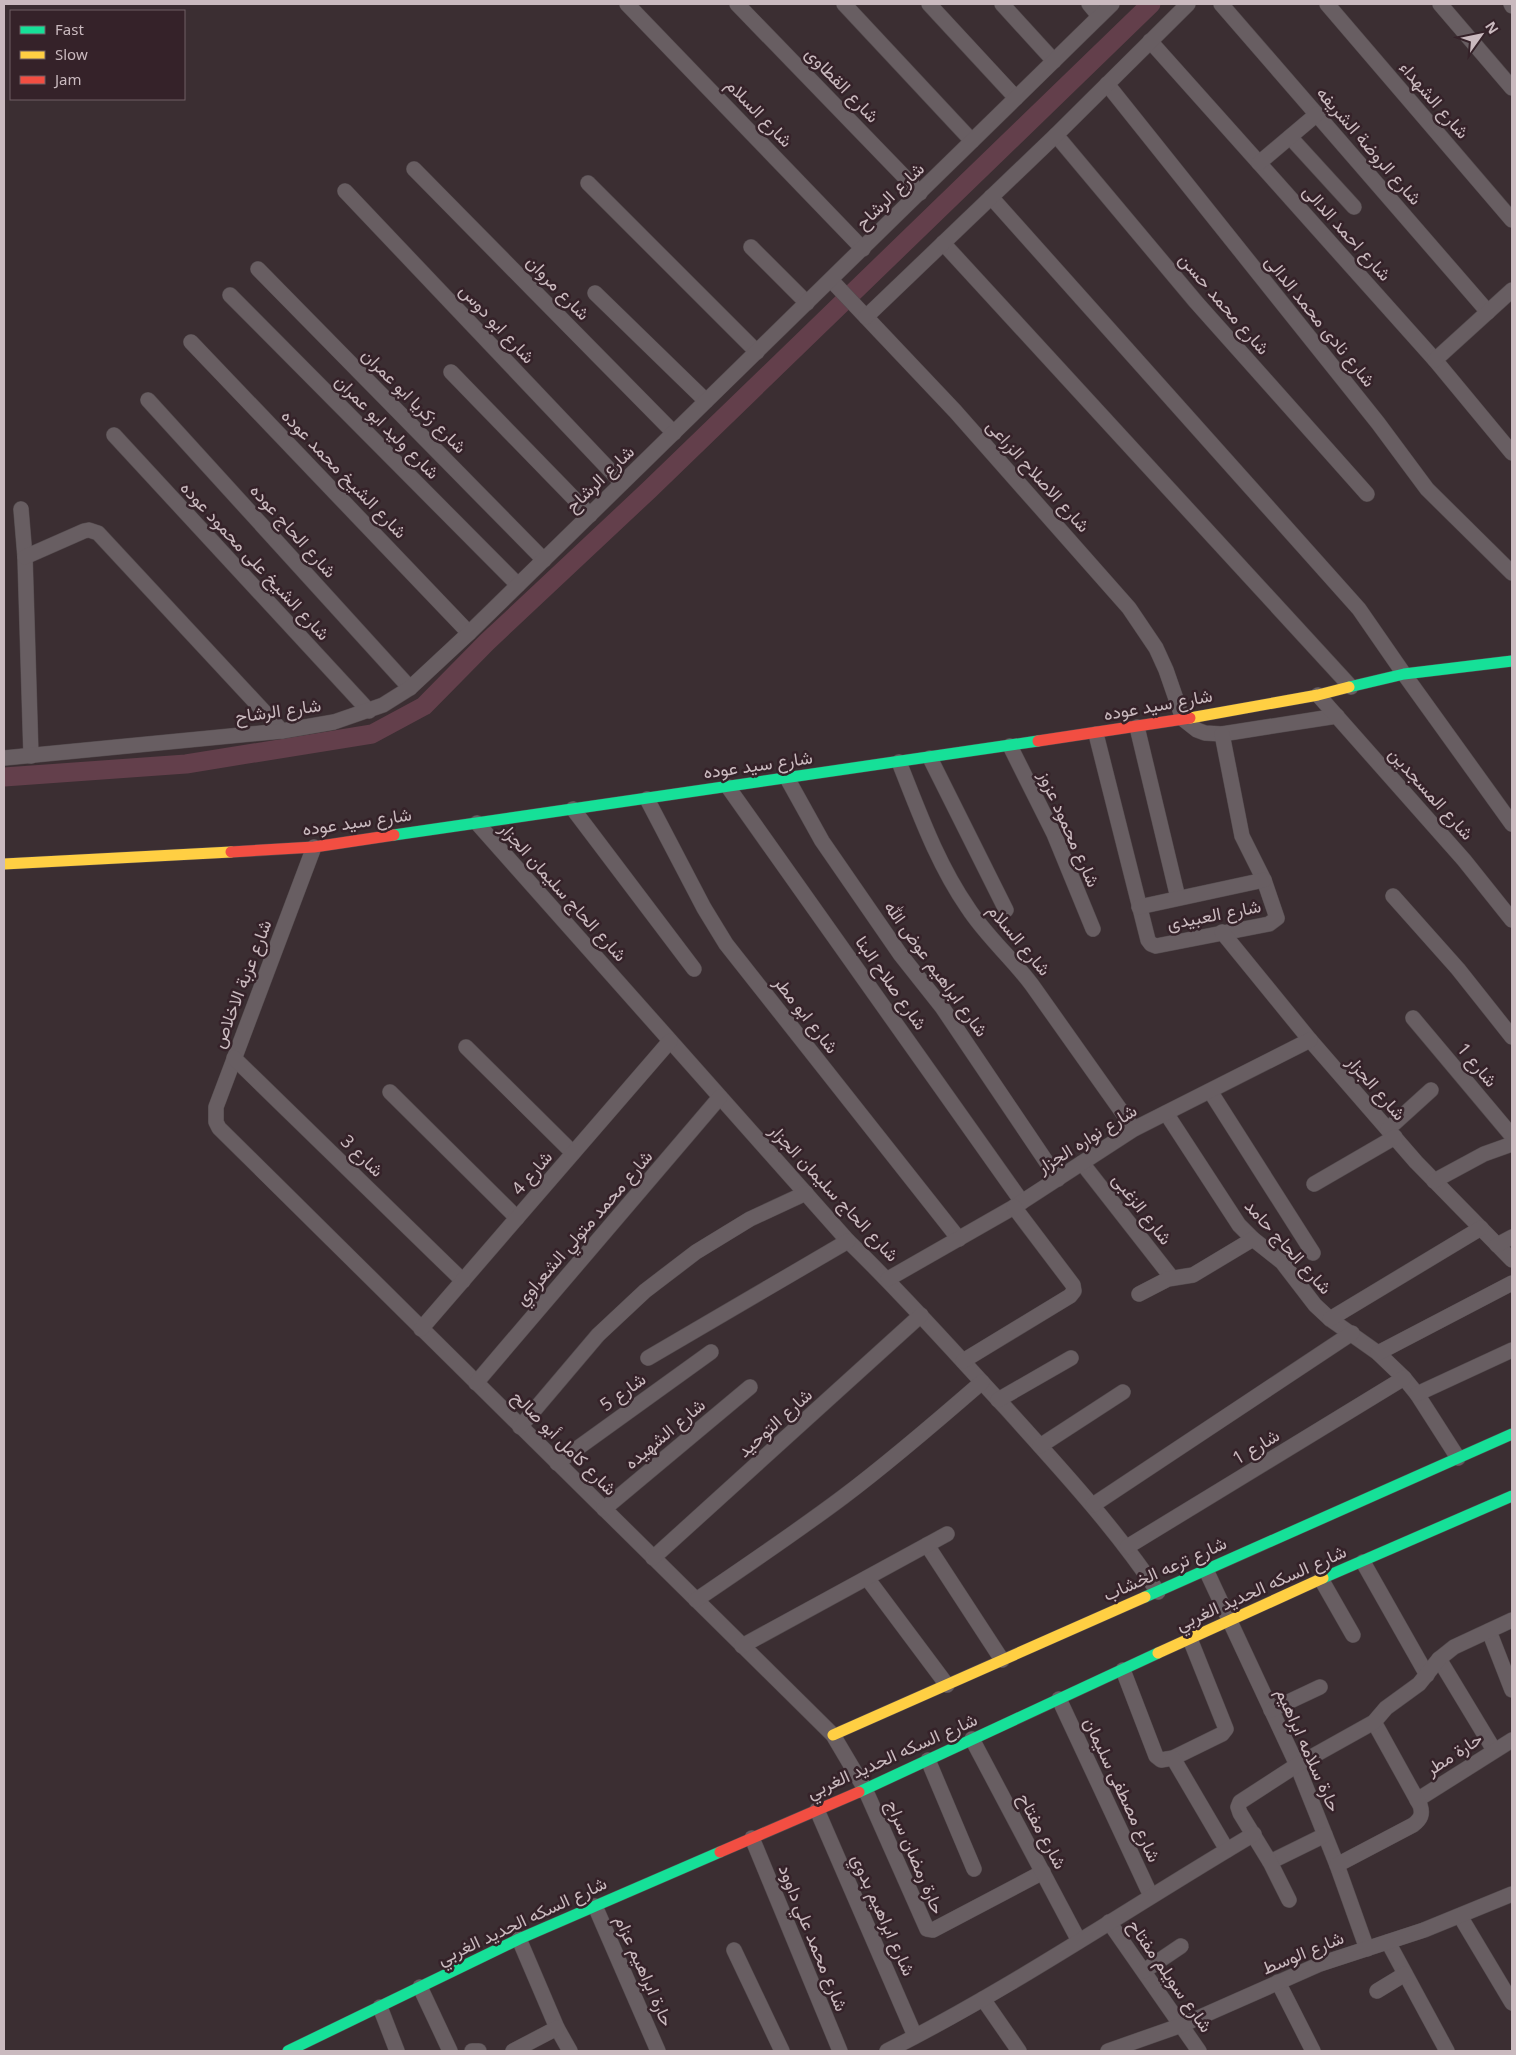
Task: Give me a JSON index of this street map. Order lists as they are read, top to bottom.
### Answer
{
  "streets": {
    "street": [
      "شارع القطاوى",
      "شارع الشهداء",
      "شارع السلام",
      "شارع الروضة الشريفه",
      "شارع الرشاح",
      "شارع احمد الدالى",
      "شارع مروان",
      "شارع محمد حسن",
      "شارع نادى محمد الدالى",
      "شارع ابو دوس",
      "شارع زكريا ابو عمران",
      "شارع وليد ابو عمران",
      "شارع الشيخ محمد عوده",
      "شارع الاصلاح الزراعى",
      "شارع الحاج عوده",
      "شارع الشيخ على محمود عوده",
      "شارع سيد عوده",
      "شارع المسجدين",
      "شارع محمود عزوز",
      "شارع الحاج سليمان الجزار",
      "شارع العبيدى",
      "شارع ابراهيم عوض الله",
      "شارع صلاح البنا",
      "شارع عزبة الاخلاص",
      "شارع ابو مطر",
      "شارع 1",
      "شارع الجزار",
      "شارع نواره الجزار",
      "شارع 3",
      "شارع 4",
      "شارع الزغبى",
      "شارع محمد متولي الشعراوي",
      "شارع الحاج حامد",
      "شارع 5",
      "شارع التوحيد",
      "شارع الشهيده",
      "شارع كامل أبو صالح",
      "شارع ترعه الخشاب",
      "شارع السكه الحديد الغربي",
      "حارة سلامه ابراهيم",
      "حارة مطر",
      "شارع مصطفى سليمان",
      "شارع مفتاح",
      "حارة رمضان سراج",
      "شارع ابراهيم بدوي",
      "شارع محمد علي داوود",
      "شارع الوسط",
      "حارة ابراهيم عزام",
      "شارع سويلم مفتاح"
    ]
  },
  "crossings": [
    ["شارع القطاوى", "شارع الرشاح"],
    ["شارع السلام", "شارع الرشاح"],
    ["شارع السلام", "شارع سيد عوده"],
    ["شارع السلام", "شارع نواره الجزار"],
    ["شارع الرشاح", "شارع مروان"],
    ["شارع الرشاح", "شارع ابو دوس"],
    ["شارع الرشاح", "شارع زكريا ابو عمران"],
    ["شارع الرشاح", "شارع وليد ابو عمران"],
    ["شارع الرشاح", "شارع الشيخ محمد عوده"],
    ["شارع الرشاح", "شارع الاصلاح الزراعى"],
    ["شارع الرشاح", "شارع الحاج عوده"],
    ["شارع الرشاح", "شارع الشيخ على محمود عوده"],
    ["شارع الاصلاح الزراعى", "شارع سيد عوده"],
    ["شارع سيد عوده", "شارع المسجدين"],
    ["شارع سيد عوده", "شارع محمود عزوز"],
    ["شارع سيد عوده", "شارع الحاج سليمان الجزار"],
    ["شارع سيد عوده", "شارع العبيدى"],
    ["شارع سيد عوده", "شارع ابراهيم عوض الله"],
    ["شارع سيد عوده", "شارع صلاح البنا"],
    ["شارع سيد عوده", "شارع عزبة الاخلاص"],
    ["شارع سيد عوده", "شارع ابو مطر"],
    ["شارع الحاج سليمان الجزار", "شارع صلاح البنا"],
    ["شارع الحاج سليمان الجزار", "شارع 1"],
    ["شارع الحاج سليمان الجزار", "شارع نواره الجزار"],
    ["شارع الحاج سليمان الجزار", "شارع 4"],
    ["شارع الحاج سليمان الجزار", "شارع محمد متولي الشعراوي"],
    ["شارع الحاج سليمان الجزار", "شارع التوحيد"],
    ["شارع الحاج سليمان الجزار", "شارع ترعه الخشاب"],
    ["شارع العبيدى", "شارع الجزار"],
    ["شارع ابراهيم عوض الله", "شارع نواره الجزار"],
    ["شارع صلاح البنا", "شارع نواره الجزار"],
    ["شارع عزبة الاخلاص", "شارع 3"],
    ["شارع عزبة الاخلاص", "شارع كامل أبو صالح"],
    ["شارع ابو مطر", "شارع نواره الجزار"],
    ["شارع 1", "شارع الحاج حامد"],
    ["شارع الجزار", "شارع نواره الجزار"],
    ["شارع نواره الجزار", "شارع الزغبى"],
    ["شارع نواره الجزار", "شارع الحاج حامد"],
    ["شارع 3", "شارع 4"],
    ["شارع 4", "شارع كامل أبو صالح"],
    ["شارع محمد متولي الشعراوي", "شارع كامل أبو صالح"],
    ["شارع الحاج حامد", "شارع ترعه الخشاب"],
    ["شارع 5", "شارع كامل أبو صالح"],
    ["شارع التوحيد", "شارع كامل أبو صالح"],
    ["شارع الشهيده", "شارع كامل أبو صالح"],
    ["شارع كامل أبو صالح", "شارع ترعه الخشاب"],
    ["شارع كامل أبو صالح", "شارع السكه الحديد الغربي"],
    ["شارع كامل أبو صالح", "حارة رمضان سراج"],
    ["شارع ترعه الخشاب", "حارة سلامه ابراهيم"],
    ["شارع السكه الحديد الغربي", "حارة سلامه ابراهيم"],
    ["شارع السكه الحديد الغربي", "شارع مصطفى سليمان"],
    ["شارع السكه الحديد الغربي", "شارع مفتاح"],
    ["شارع السكه الحديد الغربي", "حارة رمضان سراج"],
    ["شارع السكه الحديد الغربي", "شارع ابراهيم بدوي"],
    ["شارع السكه الحديد الغربي", "شارع محمد علي داوود"],
    ["شارع السكه الحديد الغربي", "حارة ابراهيم عزام"],
    ["حارة سلامه ابراهيم", "شارع الوسط"],
    ["شارع مفتاح", "حارة رمضان سراج"],
    ["شارع الوسط", "شارع سويلم مفتاح"]
  ],
  "legend": ["Fast", "Slow", "Jam"],
  "north": "top right"
}
